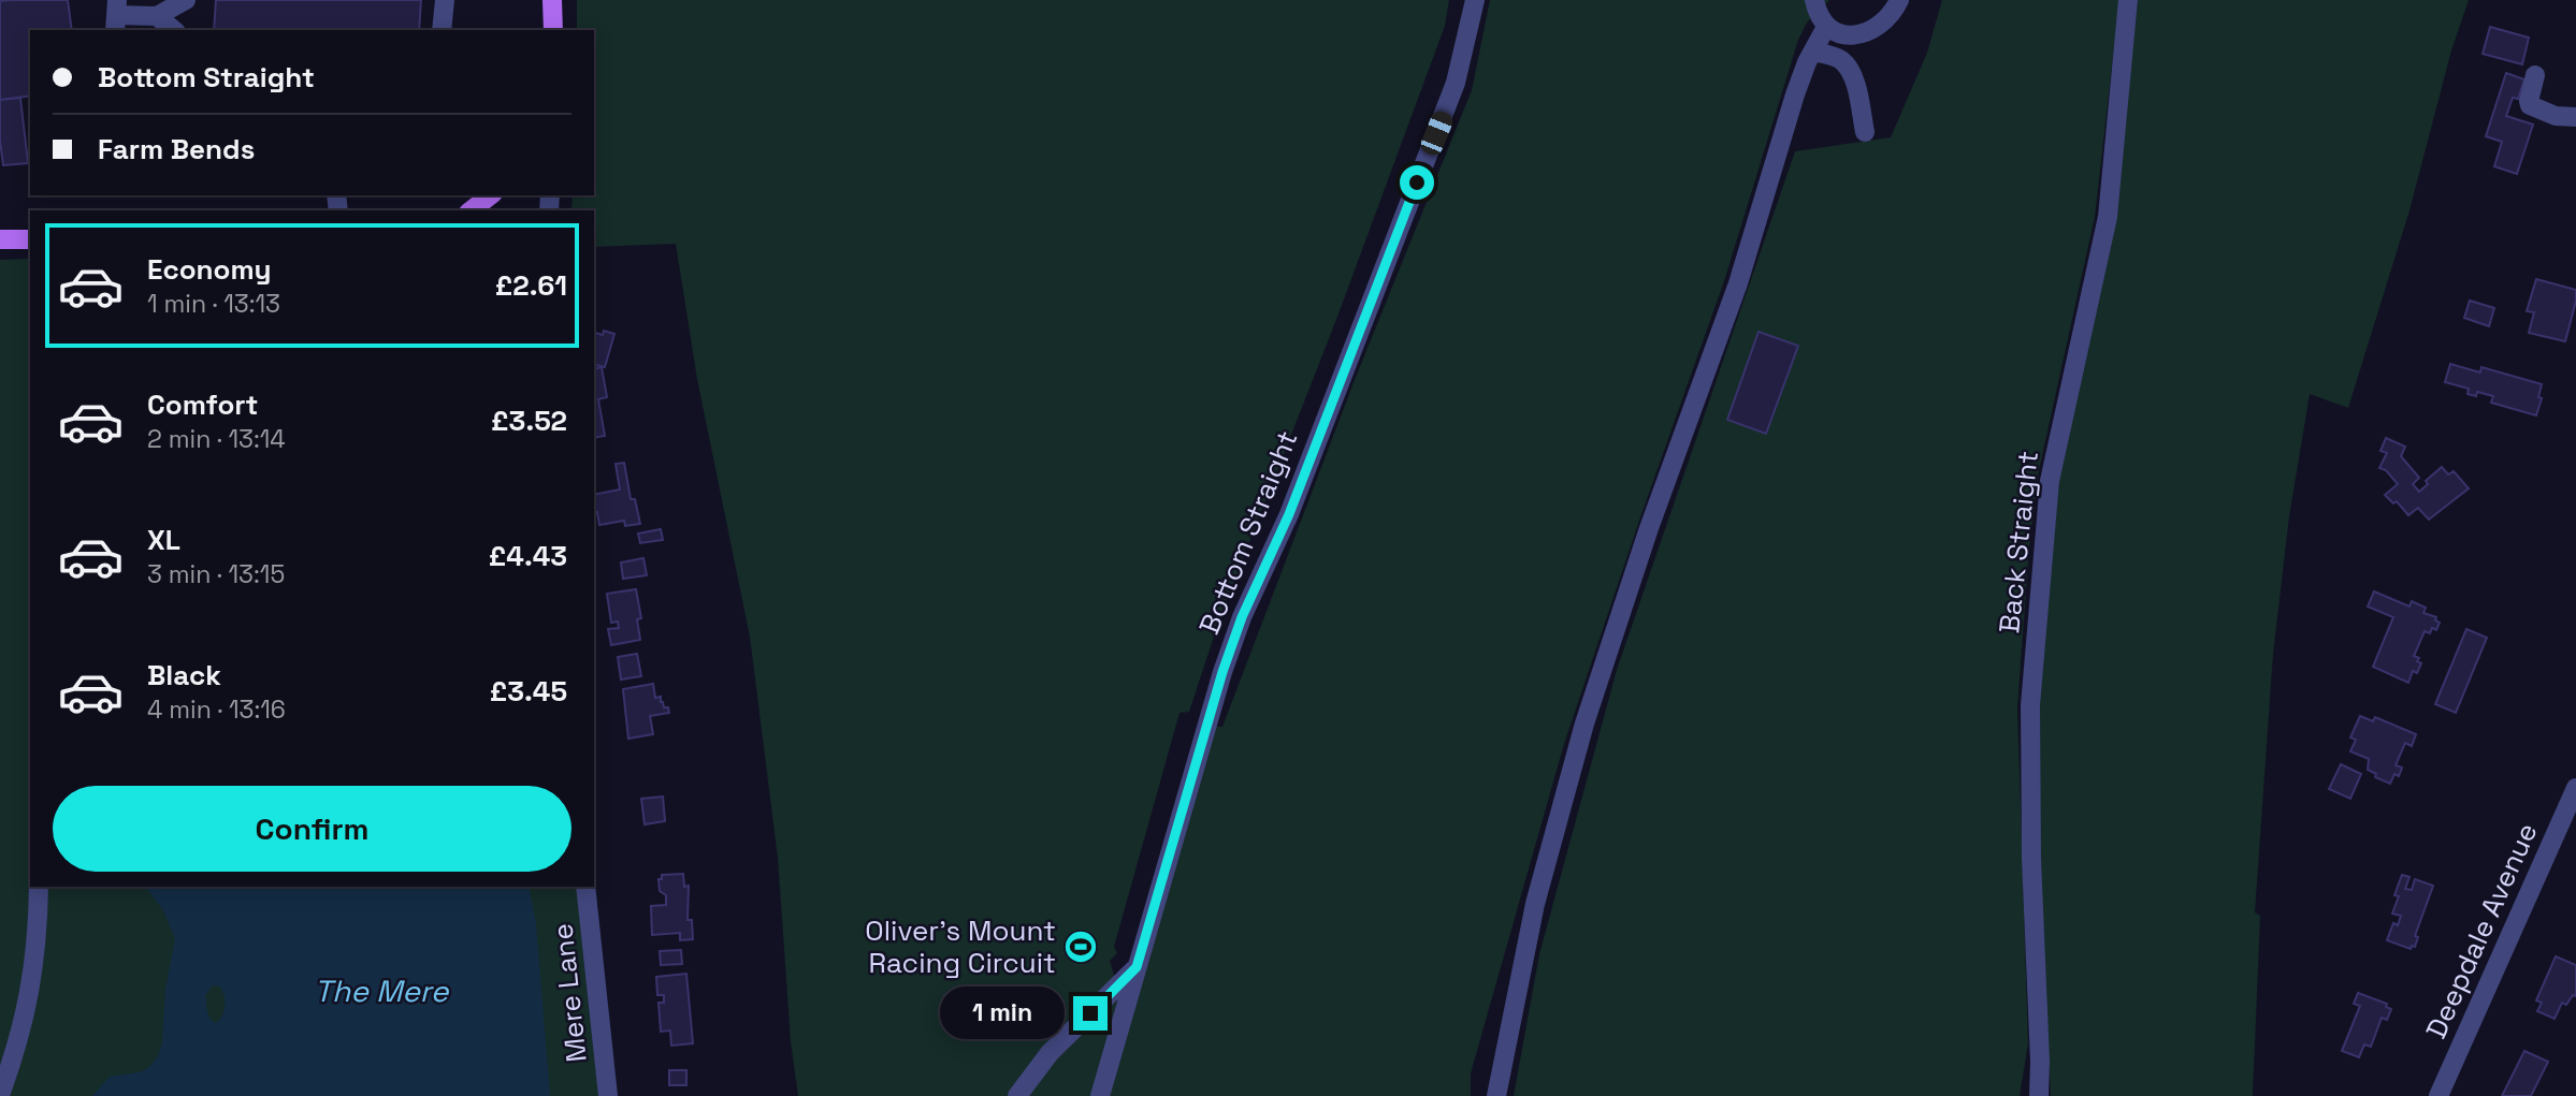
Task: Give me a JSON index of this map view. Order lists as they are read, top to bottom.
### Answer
{
  "streets": {
    "street": [
      "Bottom Straight",
      "Back Straight",
      "Deepdale Avenue",
      "Mere Lane"
    ]
  },
  "water": ["The Mere"],
  "places": {
    "sports": ["Oliver's Mount Racing Circuit"]
  },
  "page": {
    "banner": ["Bottom Straight", "Farm Bends"],
    "list": [
      {
        "name": "Economy",
        "note": "1 min · 13:13",
        "value": "£2.61"
      },
      {
        "name": "Comfort",
        "note": "2 min · 13:14",
        "value": "£3.52"
      },
      {
        "name": "XL",
        "note": "3 min · 13:15",
        "value": "£4.43"
      },
      {
        "name": "Black",
        "note": "4 min · 13:16",
        "value": "£3.45"
      }
    ],
    "buttons": "Confirm",
    "bubble": "1 min"
  }
}
